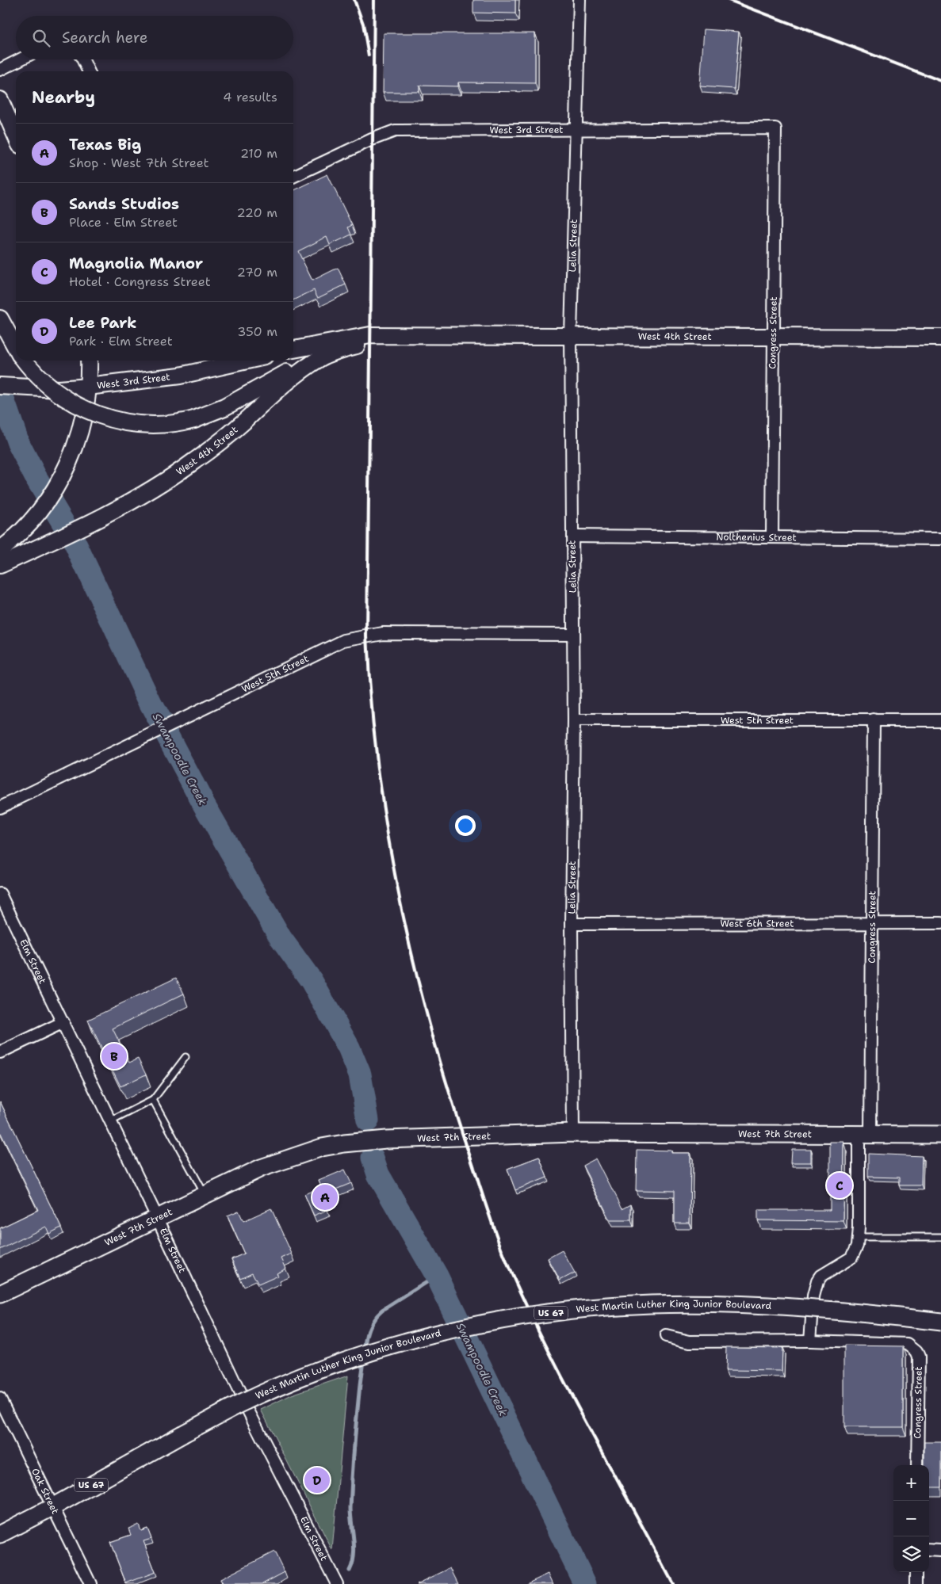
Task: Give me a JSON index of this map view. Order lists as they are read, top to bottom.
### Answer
{
  "streets": {
    "main road": [
      "West 3rd Street",
      "West 4th Street",
      "West 7th Street",
      "West Martin Luther King Junior Boulevard",
      "US 67"
    ],
    "street": [
      "Lelia Street",
      "Congress Street",
      "Nolthenius Street",
      "West 5th Street",
      "West 6th Street",
      "Elm Street",
      "Oak Street"
    ]
  },
  "crossings": [
    ["West 3rd Street", "Lelia Street"],
    ["West 3rd Street", "Congress Street"],
    ["Lelia Street", "West 4th Street"],
    ["Lelia Street", "Nolthenius Street"],
    ["Lelia Street", "West 5th Street"],
    ["Lelia Street", "West 6th Street"],
    ["Lelia Street", "West 7th Street"],
    ["Congress Street", "West 4th Street"],
    ["Congress Street", "Nolthenius Street"],
    ["Congress Street", "West 5th Street"],
    ["Congress Street", "West 6th Street"],
    ["Congress Street", "West 7th Street"],
    ["Elm Street", "West 7th Street"],
    ["West Martin Luther King Junior Boulevard", "Oak Street"]
  ],
  "water": ["Swampoodle Creek"],
  "page": {
    "search": "Search here",
    "heading": ["Nearby", "4 results"],
    "list": [
      {
        "mark": "A",
        "name": "Texas Big",
        "note": "Shop · West 7th Street",
        "value": "210 m"
      },
      {
        "mark": "B",
        "name": "Sands Studios",
        "note": "Place · Elm Street",
        "value": "220 m"
      },
      {
        "mark": "C",
        "name": "Magnolia Manor",
        "note": "Hotel · Congress Street",
        "value": "270 m"
      },
      {
        "mark": "D",
        "name": "Lee Park",
        "note": "Park · Elm Street",
        "value": "350 m"
      }
    ],
    "pins": [
      "B",
      "C",
      "A",
      "D"
    ],
    "map_buttons": ["+", "−"]
  }
}
